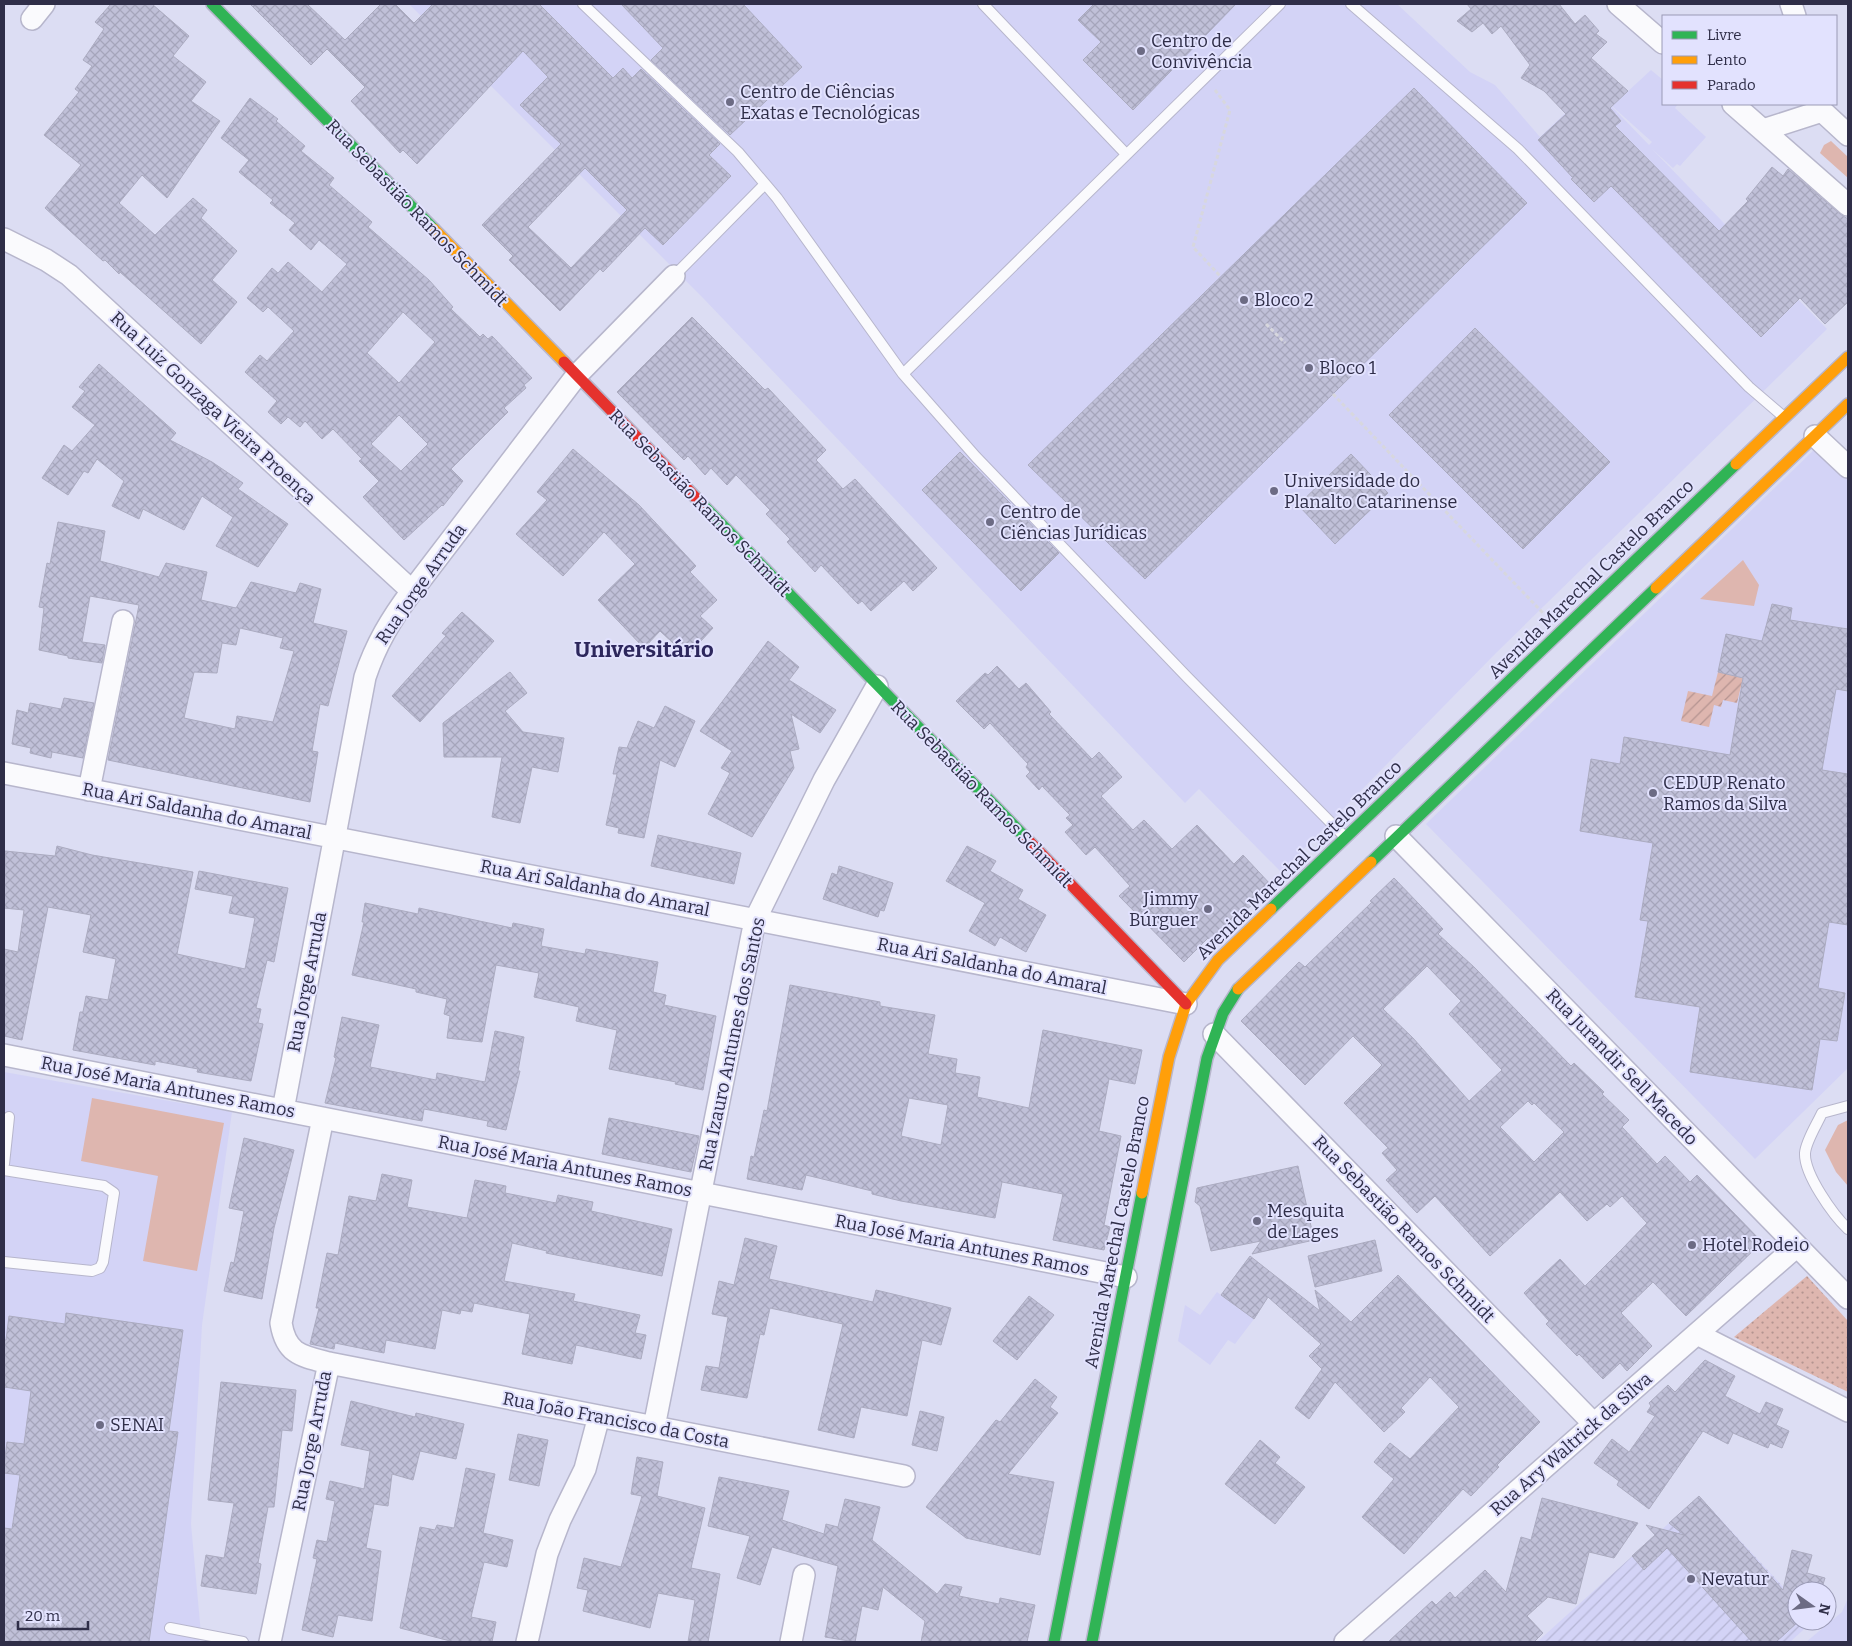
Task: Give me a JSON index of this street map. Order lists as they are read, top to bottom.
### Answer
{
  "streets": {
    "main road": ["Rua Sebastião Ramos Schmidt", "Avenida Marechal Castelo Branco"],
    "street": [
      "Rua Luiz Gonzaga Vieira Proença",
      "Rua Jorge Arruda",
      "Rua Ari Saldanha do Amaral",
      "Rua Izauro Antunes dos Santos",
      "Rua Jurandir Sell Macedo",
      "Rua José Maria Antunes Ramos",
      "Rua João Francisco da Costa",
      "Rua Ary Waltrick da Silva"
    ]
  },
  "crossings": [
    ["Rua Sebastião Ramos Schmidt", "Avenida Marechal Castelo Branco"],
    ["Rua Sebastião Ramos Schmidt", "Rua Jorge Arruda"],
    ["Rua Sebastião Ramos Schmidt", "Rua Ari Saldanha do Amaral"],
    ["Rua Sebastião Ramos Schmidt", "Rua Izauro Antunes dos Santos"],
    ["Rua Sebastião Ramos Schmidt", "Rua Ary Waltrick da Silva"],
    ["Rua Luiz Gonzaga Vieira Proença", "Rua Jorge Arruda"],
    ["Avenida Marechal Castelo Branco", "Rua Ari Saldanha do Amaral"],
    ["Avenida Marechal Castelo Branco", "Rua José Maria Antunes Ramos"],
    ["Rua Jorge Arruda", "Rua Ari Saldanha do Amaral"],
    ["Rua Jorge Arruda", "Rua José Maria Antunes Ramos"],
    ["Rua Jorge Arruda", "Rua João Francisco da Costa"],
    ["Rua Ari Saldanha do Amaral", "Rua Izauro Antunes dos Santos"],
    ["Rua Izauro Antunes dos Santos", "Rua José Maria Antunes Ramos"],
    ["Rua Izauro Antunes dos Santos", "Rua João Francisco da Costa"],
    ["Rua Jurandir Sell Macedo", "Rua Ary Waltrick da Silva"]
  ],
  "districts": ["Universitário"],
  "places": [
    "Centro de Convivência",
    "Centro de Ciências Exatas e Tecnológicas",
    "Bloco 2",
    "Bloco 1",
    "Universidade do Planalto Catarinense",
    "Centro de Ciências Jurídicas",
    "CEDUP Renato Ramos da Silva",
    "Jimmy Búrguer",
    "Mesquita de Lages",
    "Hotel Rodeio",
    "SENAI",
    "Nevatur"
  ],
  "legend": ["Livre", "Lento", "Parado"],
  "scale_bar": "20 m",
  "north": "right"
}
